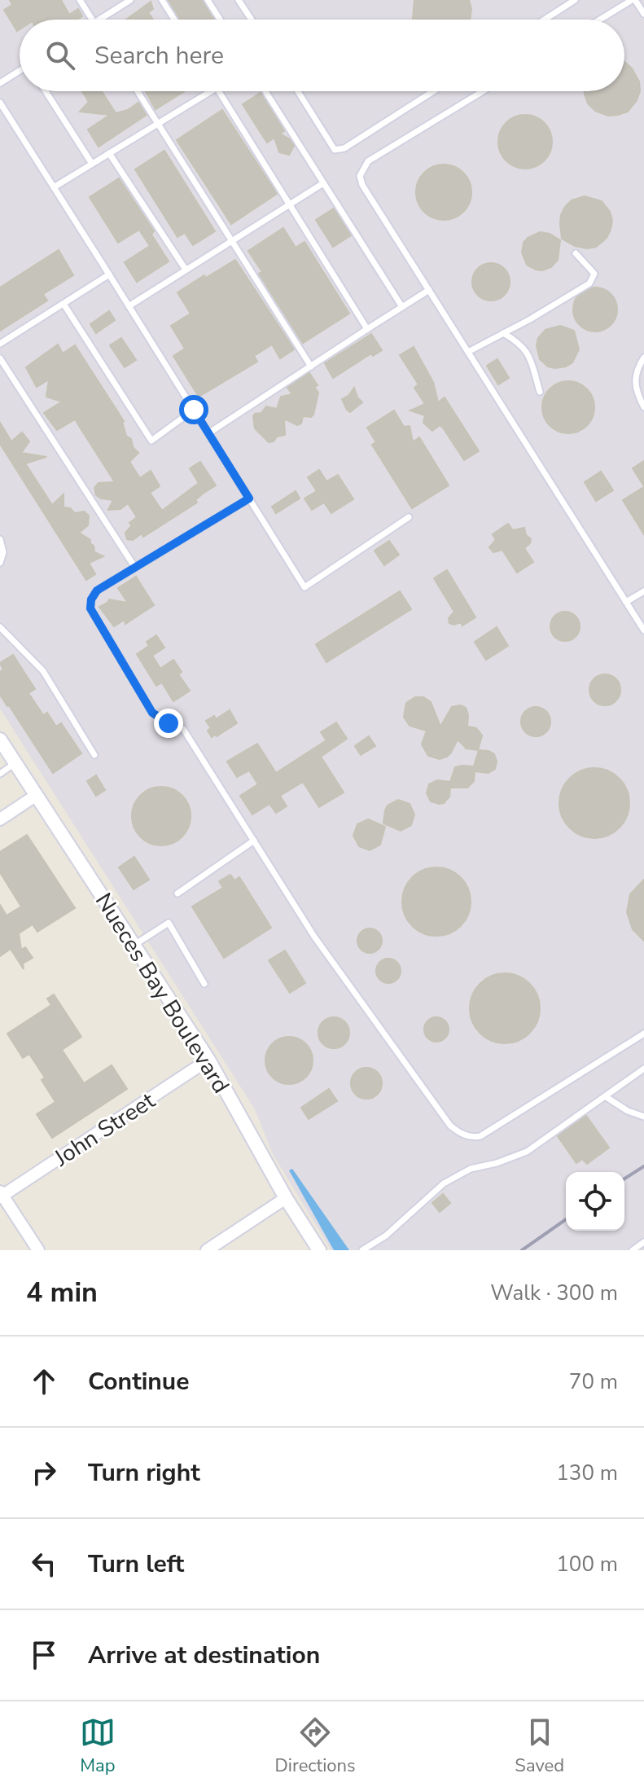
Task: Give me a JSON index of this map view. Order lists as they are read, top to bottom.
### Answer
{
  "streets": {
    "street": ["Nueces Bay Boulevard", "John Street"]
  },
  "crossings": [
    ["Nueces Bay Boulevard", "John Street"]
  ],
  "page": {
    "search": "Search here",
    "heading": ["4 min", "Walk · 300 m"],
    "list": [
      ["Continue", "70 m"],
      ["Turn right", "130 m"],
      ["Turn left", "100 m"],
      "Arrive at destination"
    ],
    "nav": ["Map", "Directions", "Saved"]
  }
}
